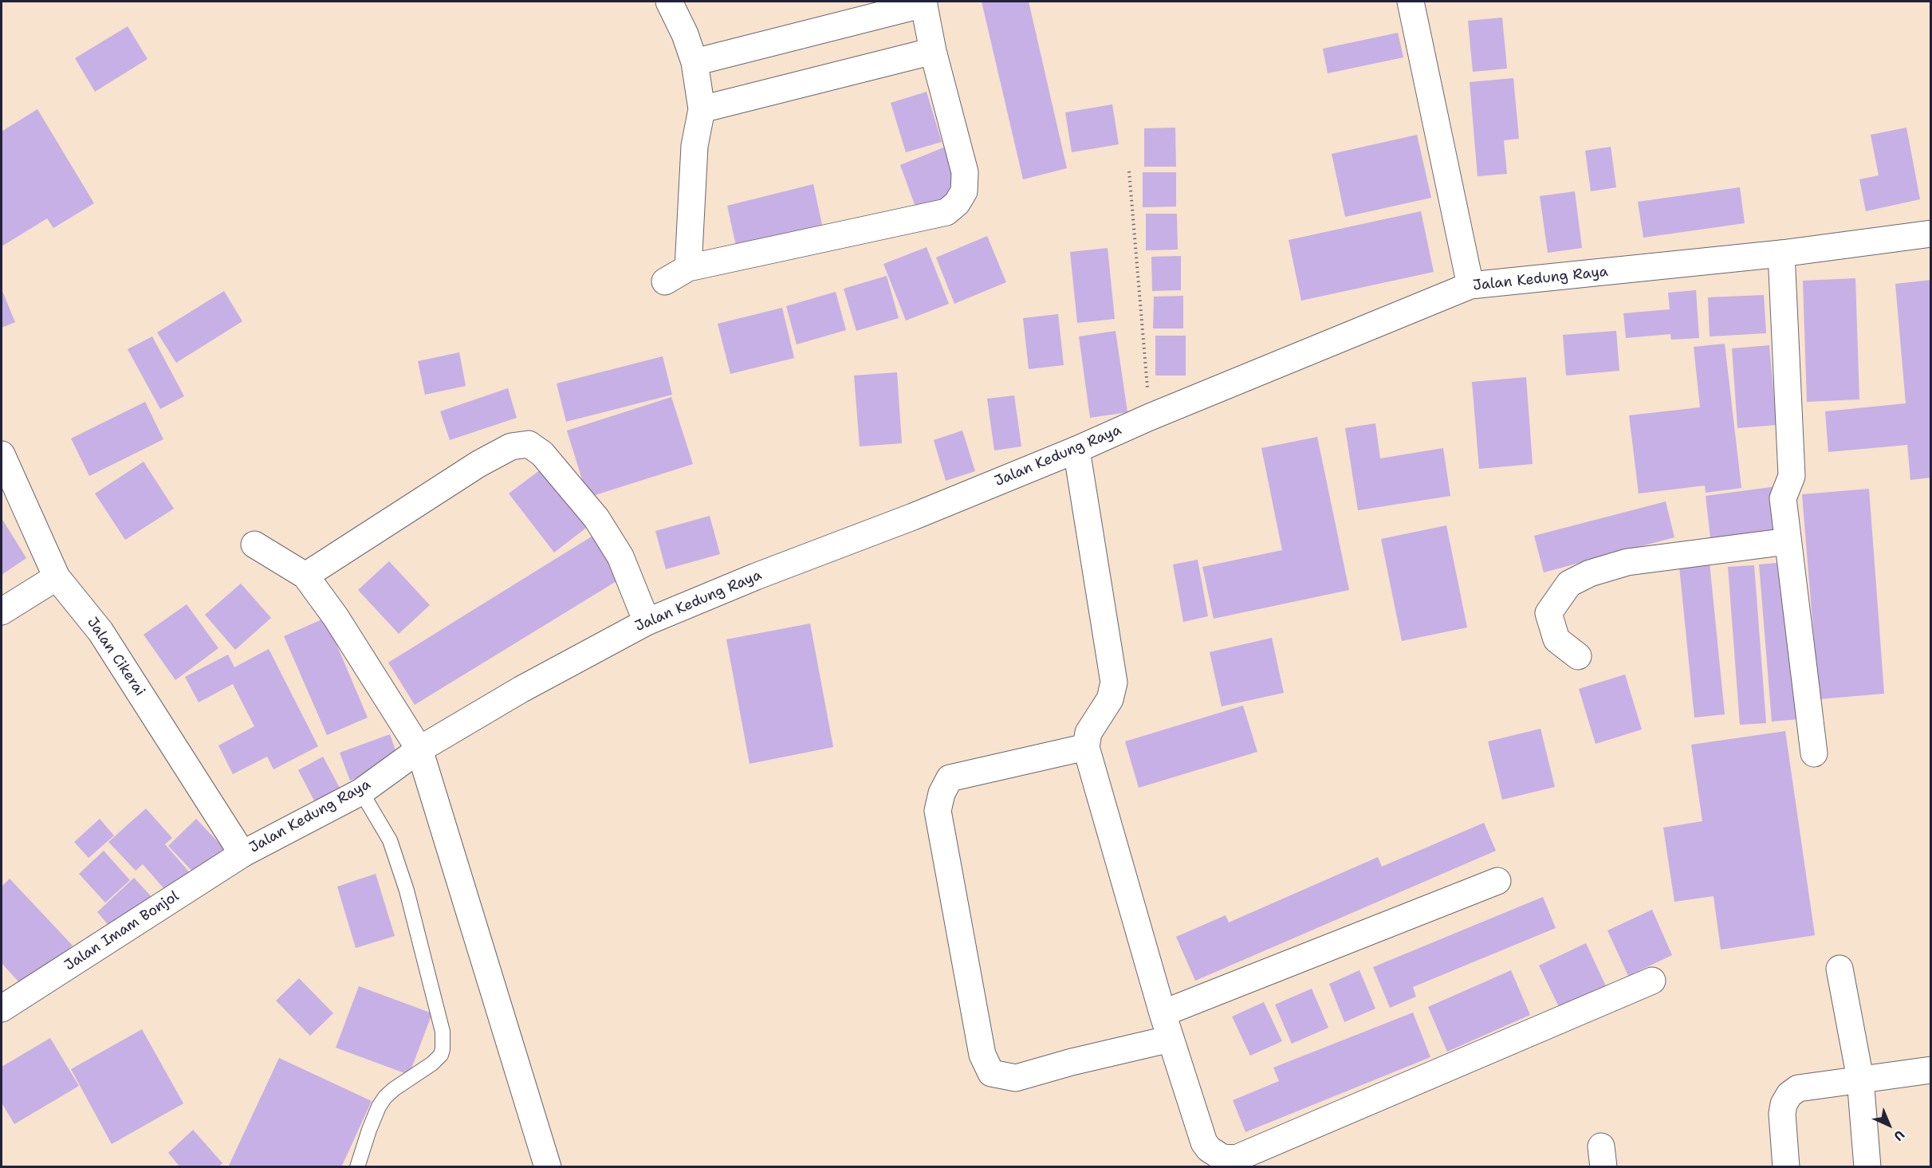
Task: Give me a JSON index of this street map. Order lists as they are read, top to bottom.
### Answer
{
  "streets": {
    "street": ["Jalan Kedung Raya", "Jalan Cikerai", "Jalan Imam Bonjol"]
  },
  "crossings": [
    ["Jalan Kedung Raya", "Jalan Cikerai"],
    ["Jalan Kedung Raya", "Jalan Imam Bonjol"],
    ["Jalan Cikerai", "Jalan Imam Bonjol"]
  ],
  "north": "bottom right"
}
